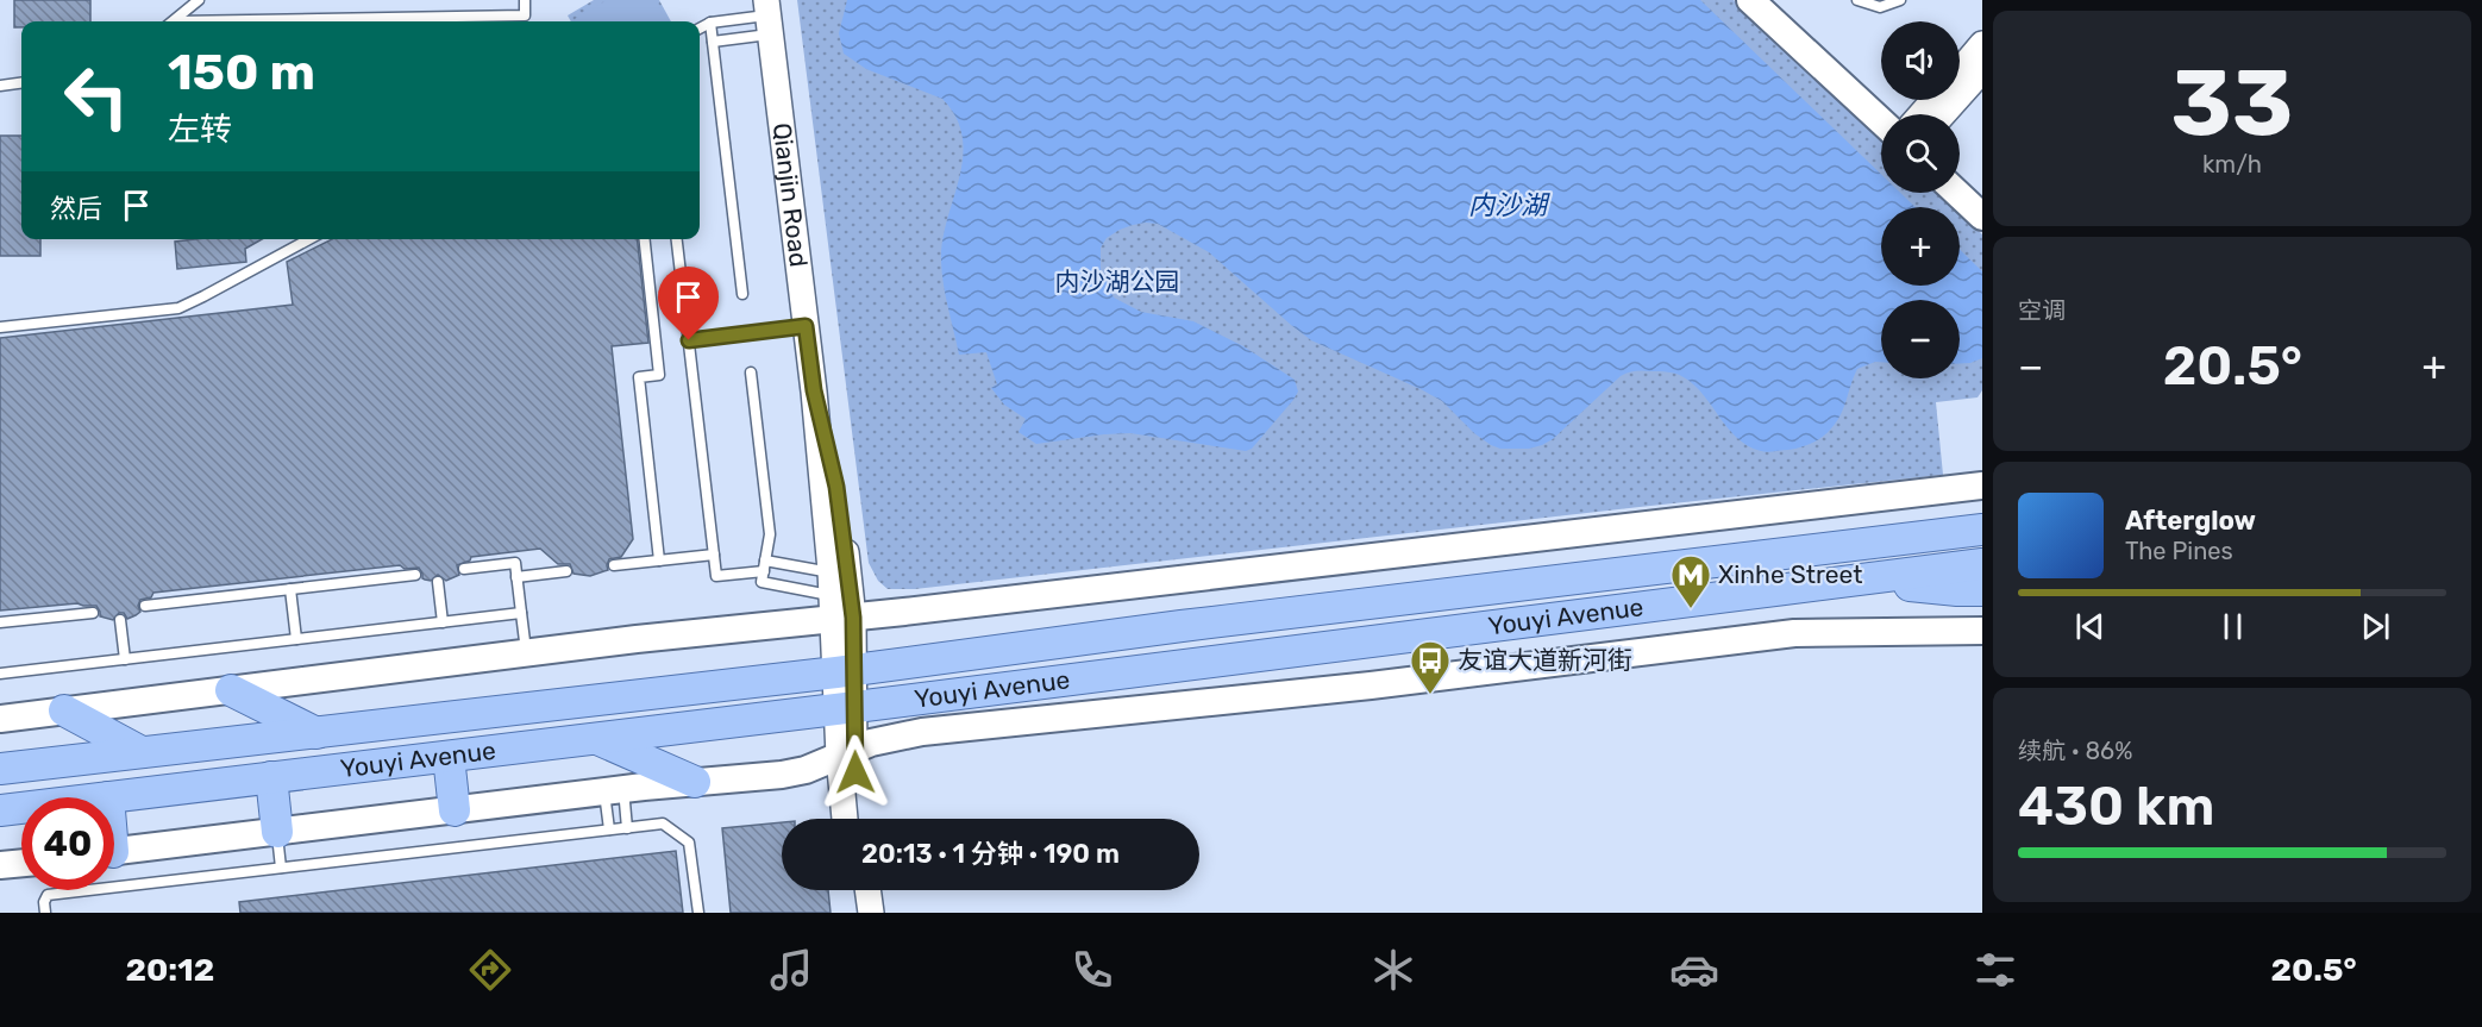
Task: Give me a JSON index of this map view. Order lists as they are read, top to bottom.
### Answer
{
  "streets": {
    "main road": ["Youyi Avenue"],
    "street": ["Qianjin Road"]
  },
  "crossings": [
    ["Qianjin Road", "Youyi Avenue"]
  ],
  "water": ["内沙湖"],
  "parks": ["内沙湖公园"],
  "places": {
    "metro station": ["Xinhe Street"],
    "bus stop": ["友谊大道新河街"]
  },
  "page": {
    "tile": [
      ["33", "km/h"],
      "空调",
      ["续航 · 86%", "430 km"]
    ],
    "map_buttons": ["+", "−"],
    "turn": ["150 m", "左转"],
    "then": "然后",
    "heat": ["−", "20.5°", "+"],
    "song": ["Afterglow", "The Pines"],
    "limit": "40",
    "trip": "20:13 · 1 分钟 · 190 m",
    "tabs": ["20:12", "20.5°"]
  }
}
